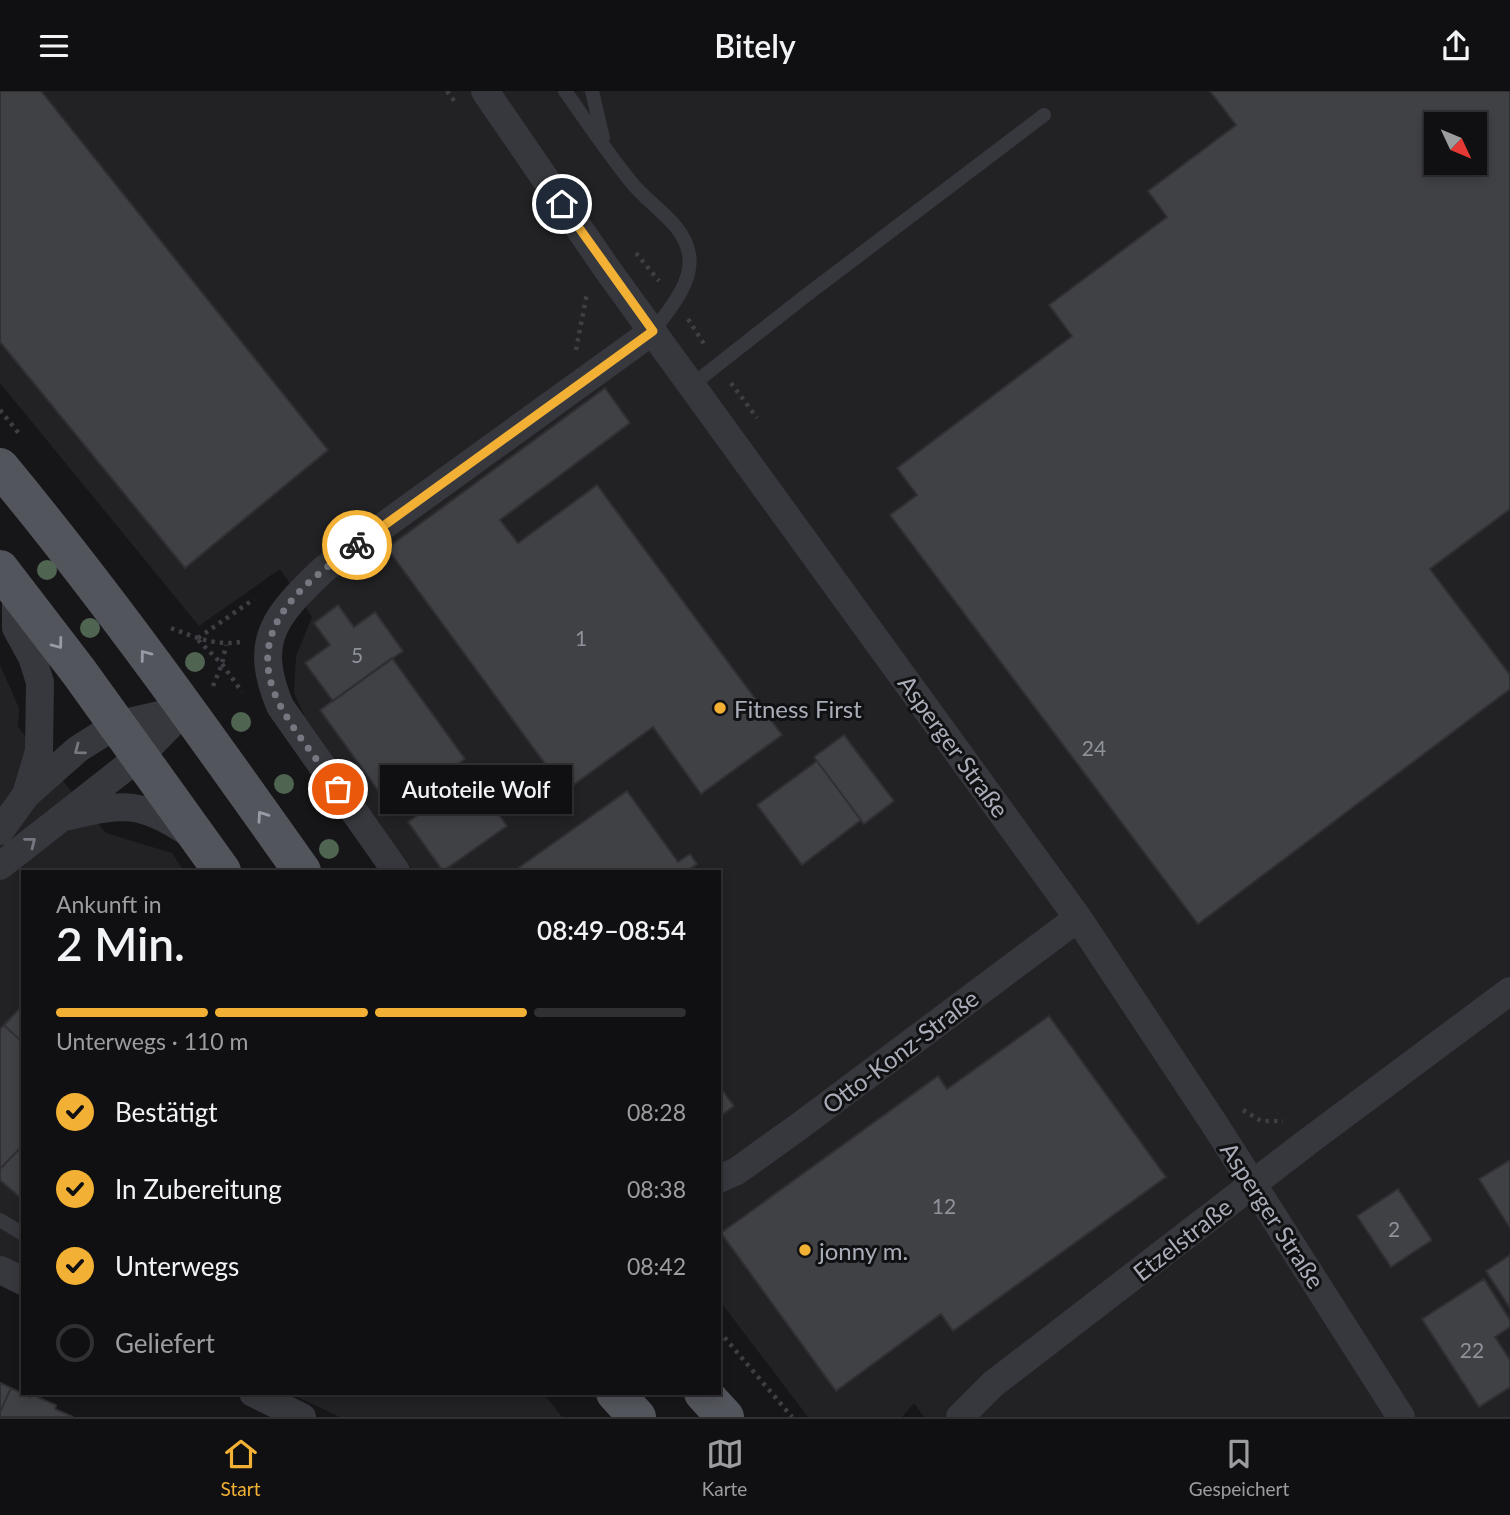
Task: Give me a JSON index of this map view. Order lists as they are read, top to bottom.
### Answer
{
  "streets": {
    "street": ["Asperger Straße", "Otto-Konz-Straße", "Etzelstraße"]
  },
  "crossings": [
    ["Asperger Straße", "Otto-Konz-Straße"],
    ["Asperger Straße", "Etzelstraße"]
  ],
  "places": ["Fitness First", "Autoteile Wolf", "jonny m."],
  "house_numbers": [
    "1",
    "5",
    "24",
    "12",
    "2",
    "22"
  ],
  "north": "bottom right",
  "page": {
    "header": "Bitely",
    "bubble": "Autoteile Wolf",
    "heading": ["2 Min.", "Ankunft in", "08:49–08:54"],
    "bar": "Unterwegs · 110 m",
    "list": [
      ["Bestätigt", "08:28"],
      ["In Zubereitung", "08:38"],
      ["Unterwegs", "08:42"],
      "Geliefert"
    ],
    "tabs": ["Start", "Karte", "Gespeichert"]
  }
}
